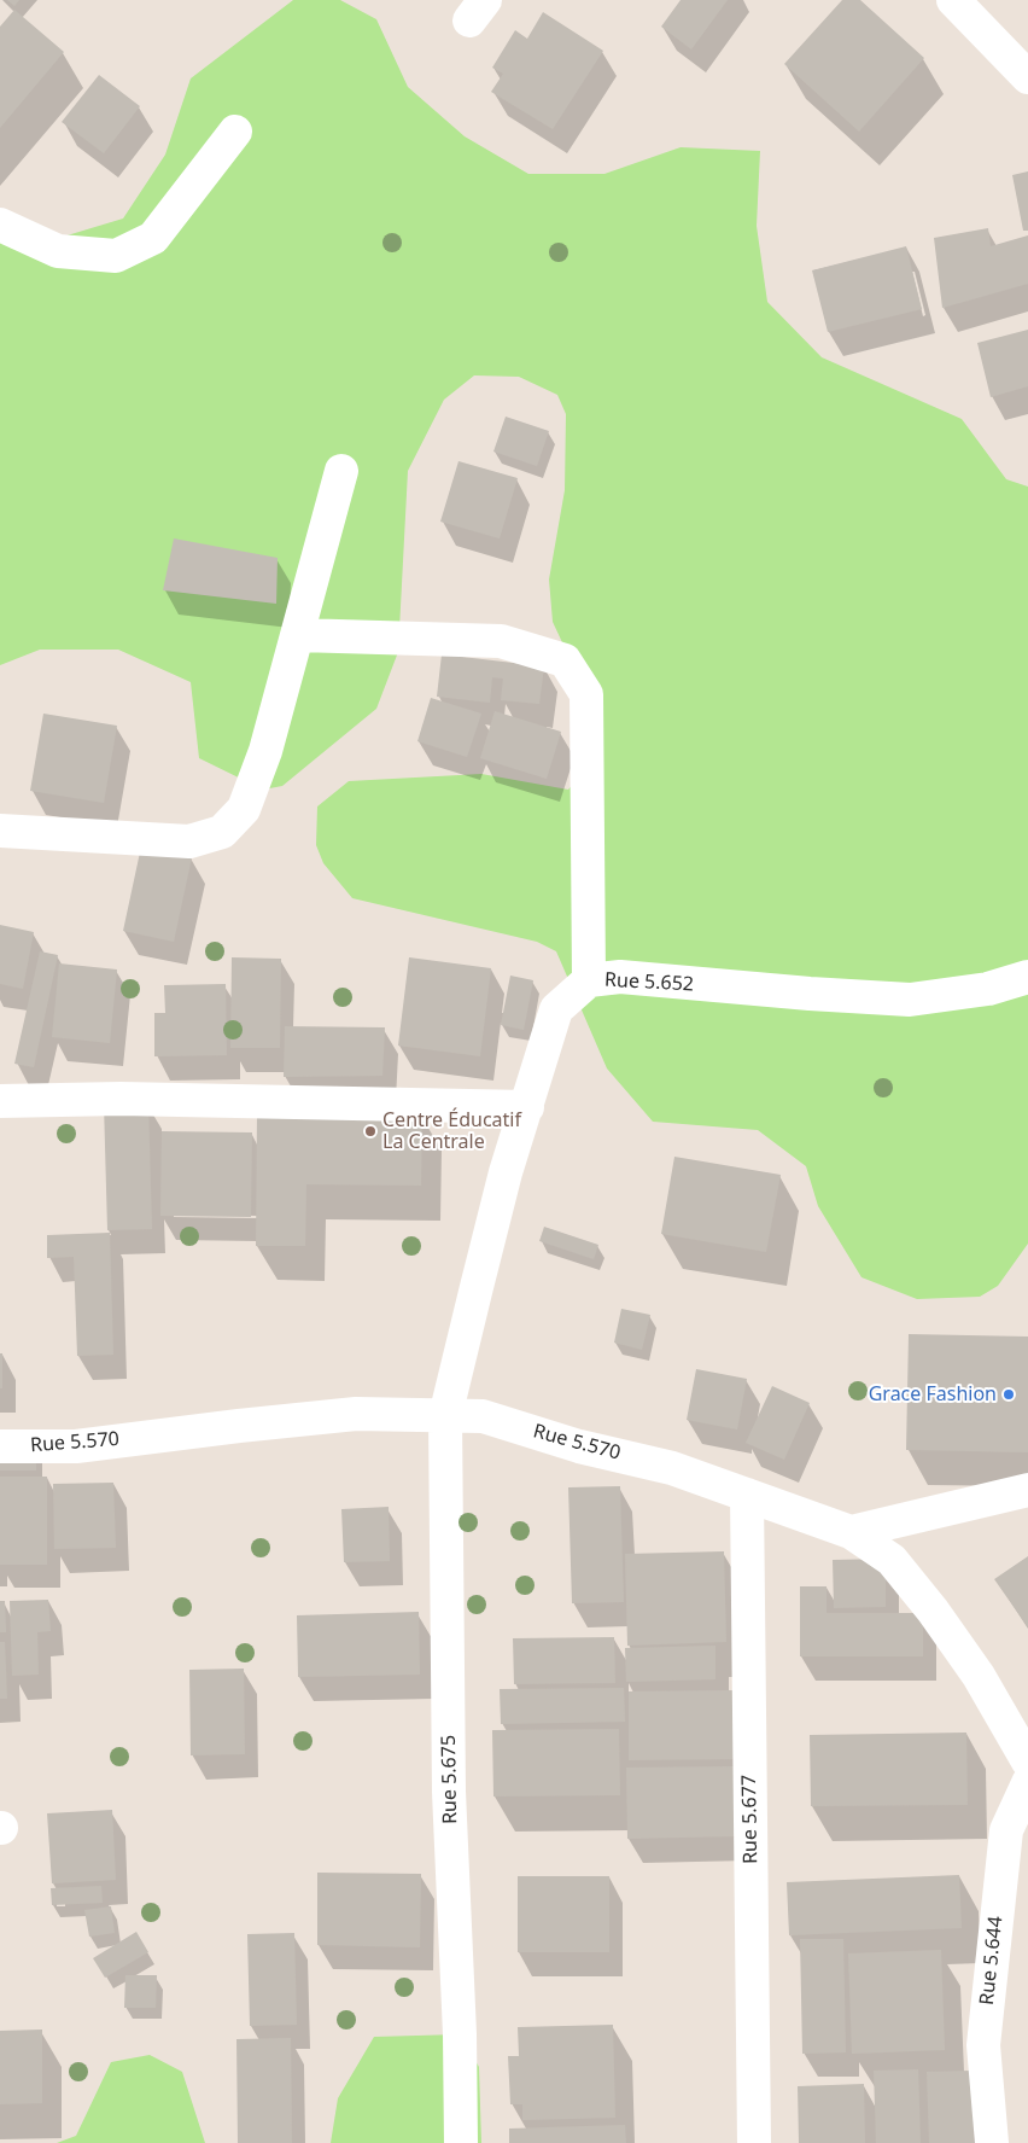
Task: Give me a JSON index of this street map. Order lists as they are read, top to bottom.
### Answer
{
  "streets": {
    "street": [
      "Rue 5.652",
      "Rue 5.570",
      "Rue 5.675",
      "Rue 5.677",
      "Rue 5.644"
    ]
  },
  "crossings": [
    ["Rue 5.652", "Rue 5.570"],
    ["Rue 5.652", "Rue 5.675"],
    ["Rue 5.570", "Rue 5.675"],
    ["Rue 5.570", "Rue 5.677"]
  ],
  "places": ["Centre Éducatif La Centrale", "Grace Fashion"]
}
